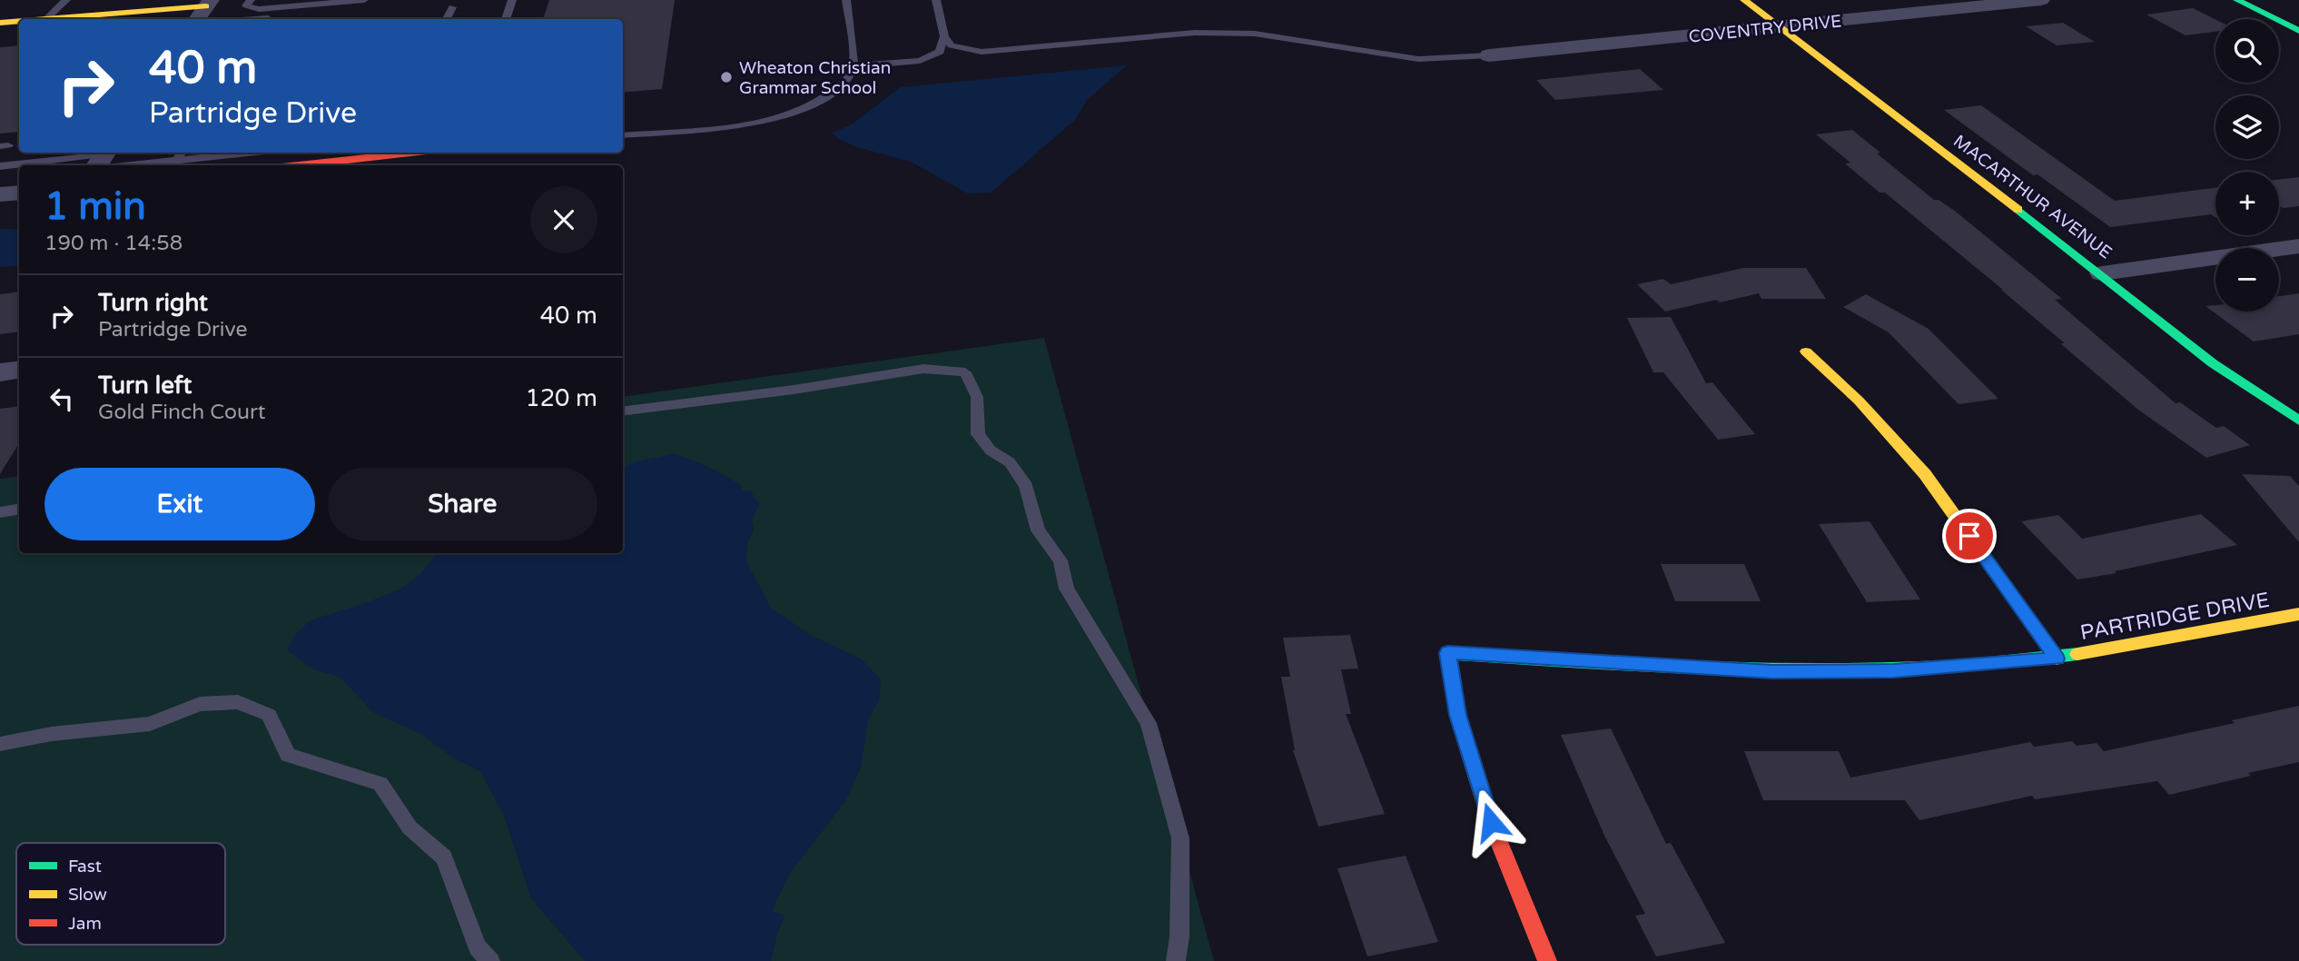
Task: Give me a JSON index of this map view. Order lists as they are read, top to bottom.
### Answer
{
  "streets": {
    "street": ["COVENTRY DRIVE", "MACARTHUR AVENUE", "PARTRIDGE DRIVE"]
  },
  "crossings": [
    ["COVENTRY DRIVE", "MACARTHUR AVENUE"]
  ],
  "places": ["Wheaton Christian Grammar School"],
  "legend": ["Fast", "Slow", "Jam"],
  "page": {
    "map_buttons": ["+", "−"],
    "turn": ["40 m", "Partridge Drive"],
    "heading": ["1 min", "190 m · 14:58"],
    "list": [
      {
        "name": "Turn right",
        "note": "Partridge Drive",
        "value": "40 m"
      },
      {
        "name": "Turn left",
        "note": "Gold Finch Court",
        "value": "120 m"
      }
    ],
    "buttons": ["Exit", "Share"]
  }
}
